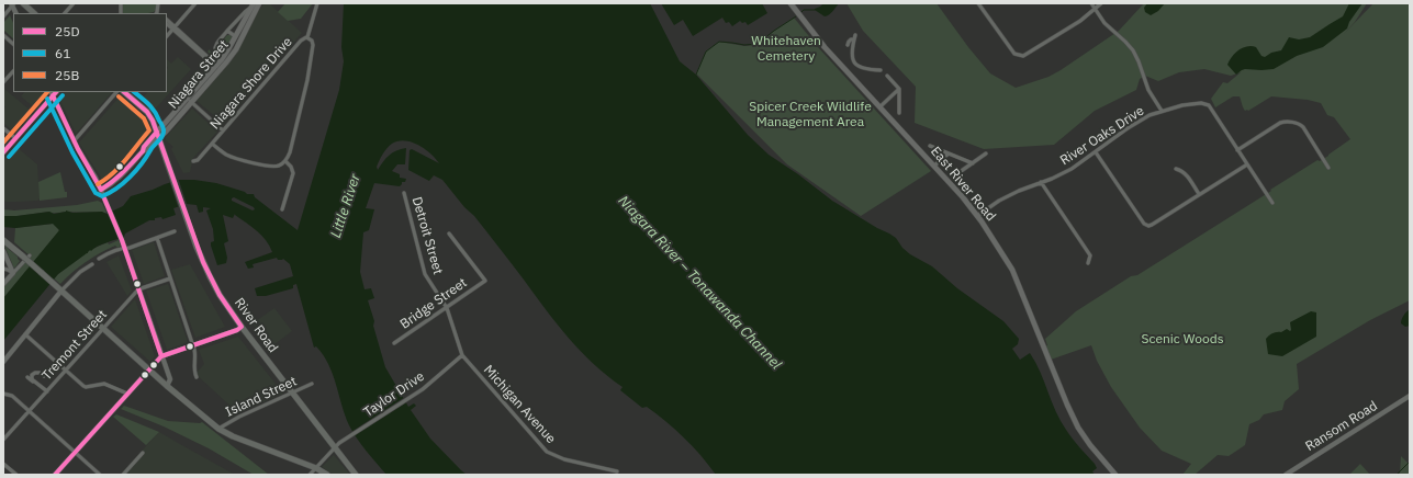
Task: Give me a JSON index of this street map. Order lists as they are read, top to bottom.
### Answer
{
  "streets": {
    "main road": ["Niagara Street", "East River Road", "River Road"],
    "street": [
      "Niagara Shore Drive",
      "River Oaks Drive",
      "Detroit Street",
      "Bridge Street",
      "Tremont Street",
      "Taylor Drive",
      "Island Street",
      "Michigan Avenue",
      "Ransom Road"
    ]
  },
  "crossings": [
    ["Niagara Street", "River Road"],
    ["River Oaks Drive", "East River Road"],
    ["Detroit Street", "Bridge Street"],
    ["Detroit Street", "Taylor Drive"],
    ["Detroit Street", "Michigan Avenue"],
    ["River Road", "Taylor Drive"],
    ["River Road", "Island Street"],
    ["Taylor Drive", "Michigan Avenue"]
  ],
  "water": ["Little River", "Niagara River – Tonawanda Channel"],
  "parks": ["Whitehaven Cemetery", "Spicer Creek Wildlife Management Area", "Scenic Woods"],
  "lines": ["transit line 25D", "transit line 61", "transit line 25B"],
  "legend": ["25D", "61", "25B"]
}
